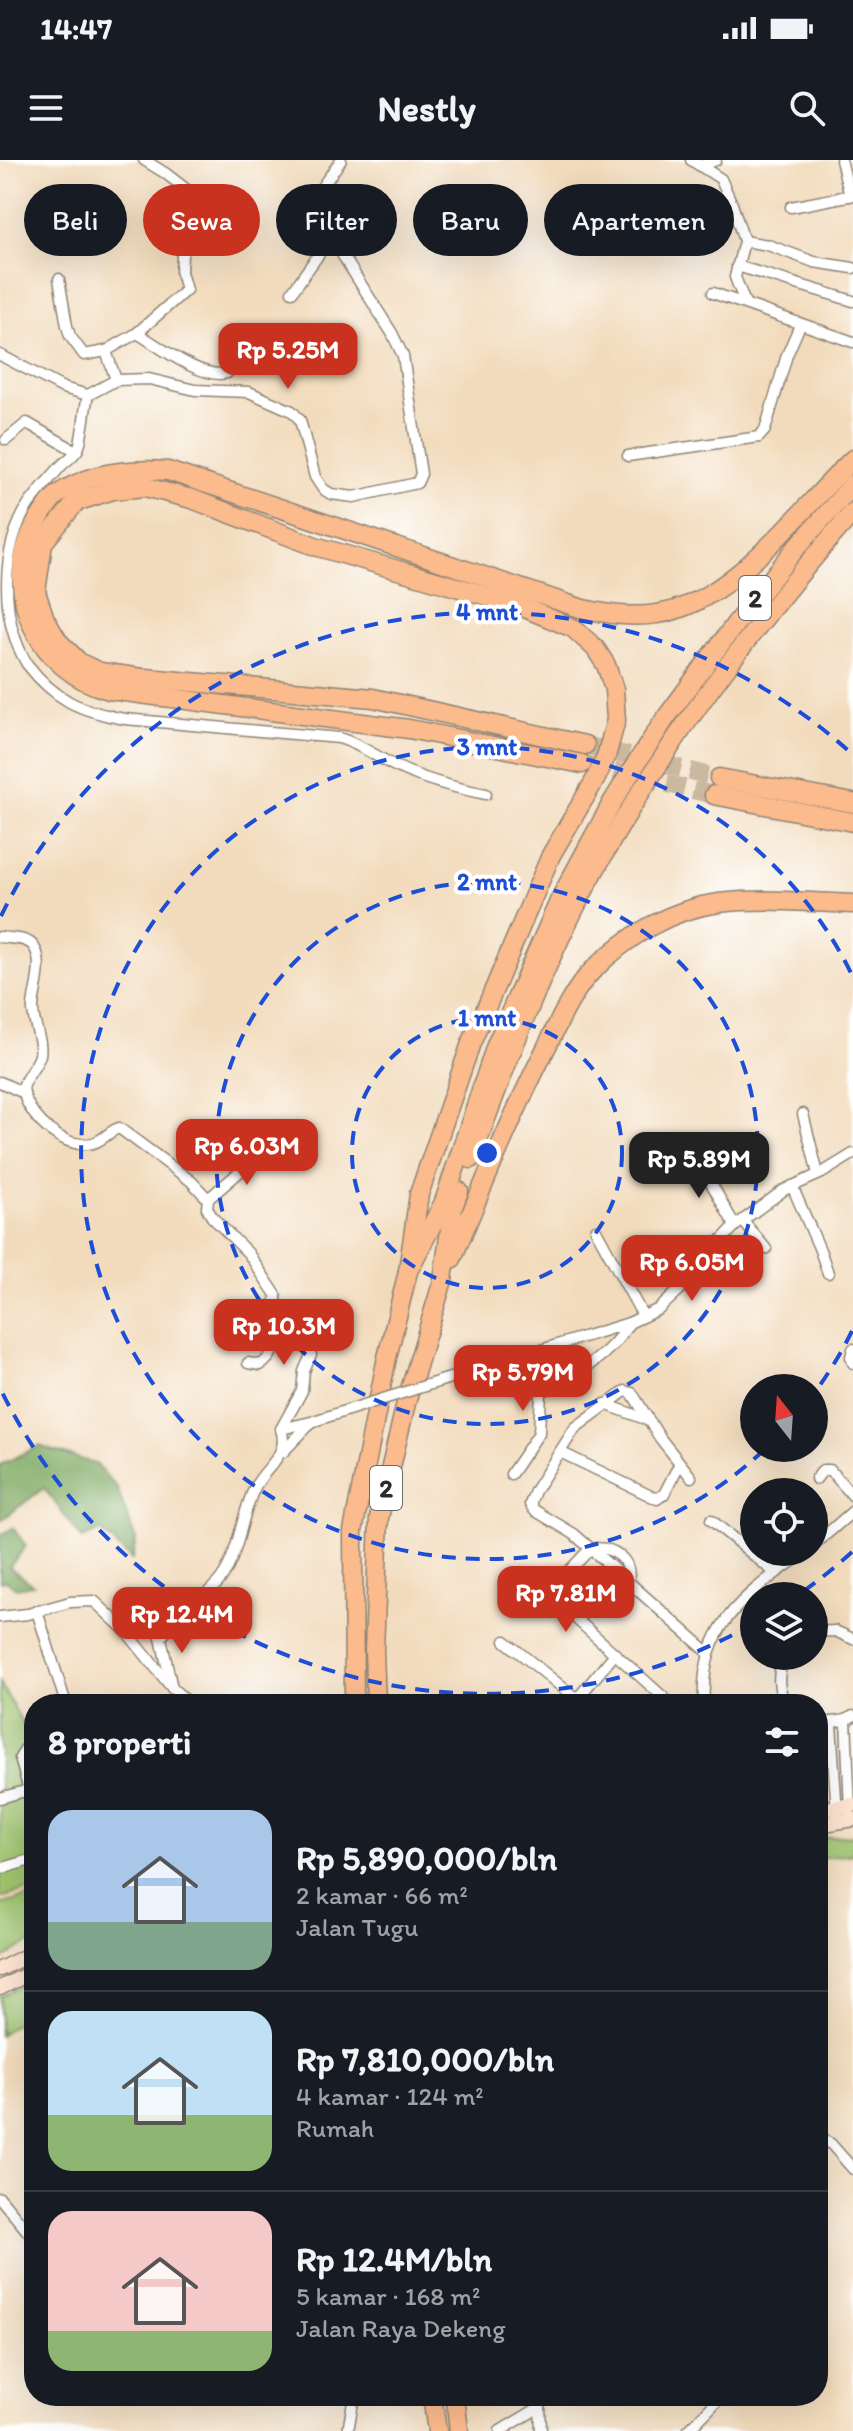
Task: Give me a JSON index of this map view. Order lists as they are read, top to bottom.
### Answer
{
  "streets": {
    "highway": ["2"]
  },
  "north": "top",
  "page": {
    "status": "14:47",
    "header": "Nestly",
    "chip": [
      "Beli",
      "Sewa",
      "Filter",
      "Baru",
      "Apartemen"
    ],
    "price": [
      "Rp 5.25M",
      "Rp 6.03M",
      "Rp 5.89M",
      "Rp 6.05M",
      "Rp 10.3M",
      "Rp 5.79M",
      "Rp 7.81M",
      "Rp 12.4M"
    ],
    "heading": "8 properti",
    "list": [
      {
        "name": "Rp 5,890,000/bln",
        "note": "2 kamar · 66 m² · Jalan Tugu"
      },
      {
        "name": "Rp 7,810,000/bln",
        "note": "4 kamar · 124 m² · Rumah"
      },
      {
        "name": "Rp 12.4M/bln",
        "note": "5 kamar · 168 m² · Jalan Raya Dekeng"
      }
    ]
  },
  "rings": [
    "4 mnt",
    "3 mnt",
    "2 mnt",
    "1 mnt"
  ]
}
